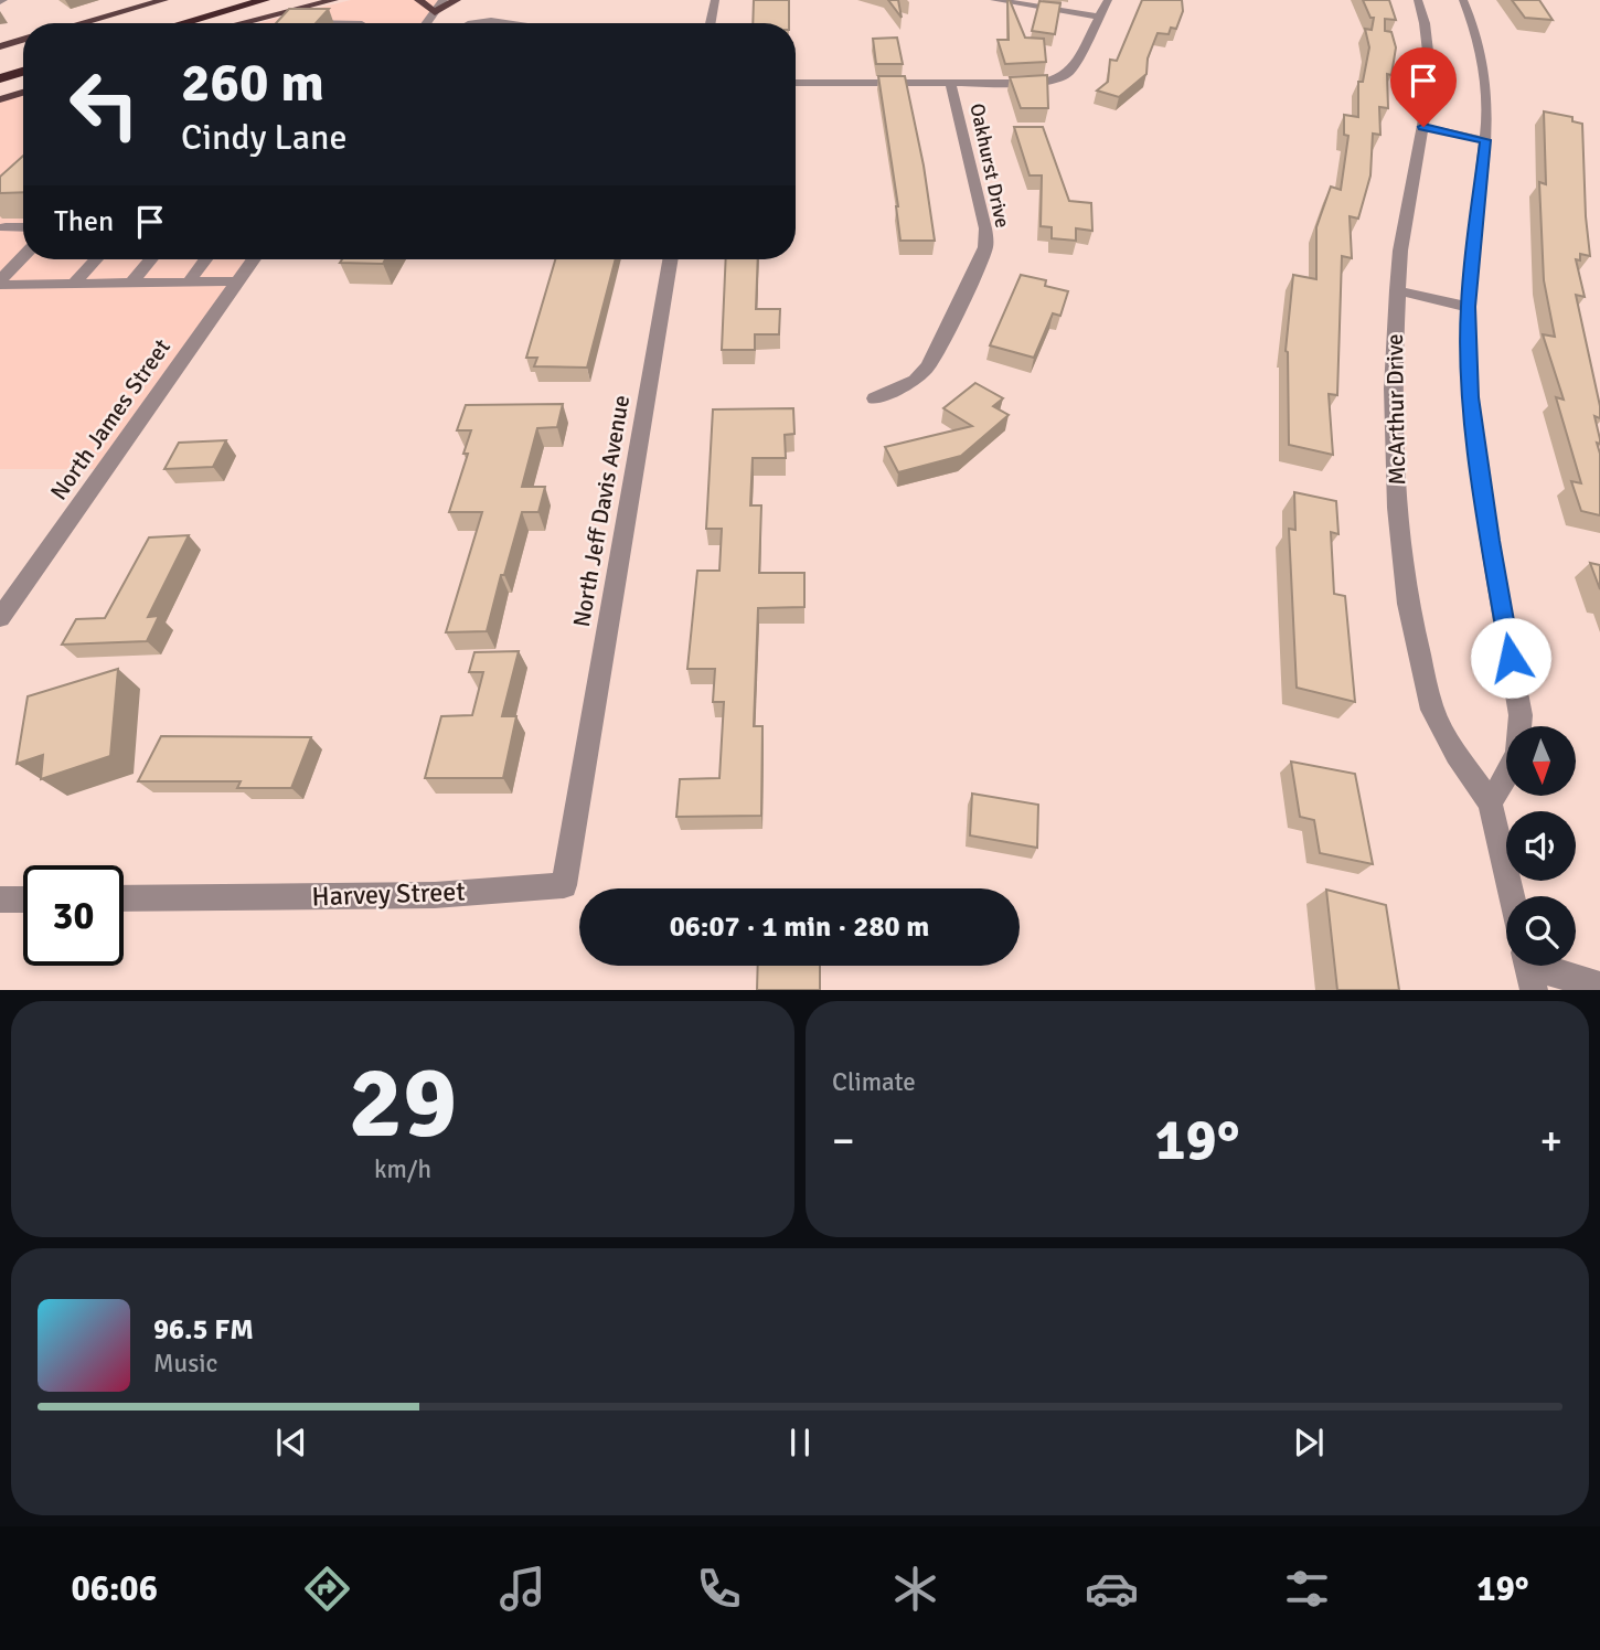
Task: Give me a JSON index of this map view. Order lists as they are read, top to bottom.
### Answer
{
  "streets": {
    "street": [
      "Oakhurst Drive",
      "McArthur Drive",
      "North James Street",
      "North Jeff Davis Avenue",
      "Harvey Street"
    ]
  },
  "crossings": [
    ["North Jeff Davis Avenue", "Harvey Street"]
  ],
  "north": "bottom",
  "page": {
    "turn": ["260 m", "Cindy Lane"],
    "then": "Then",
    "limit": "30",
    "trip": "06:07 · 1 min · 280 m",
    "tile": [
      ["29", "km/h"],
      "Climate"
    ],
    "heat": ["−", "19°", "+"],
    "song": ["96.5 FM", "Music"],
    "tabs": ["06:06", "19°"]
  }
}
